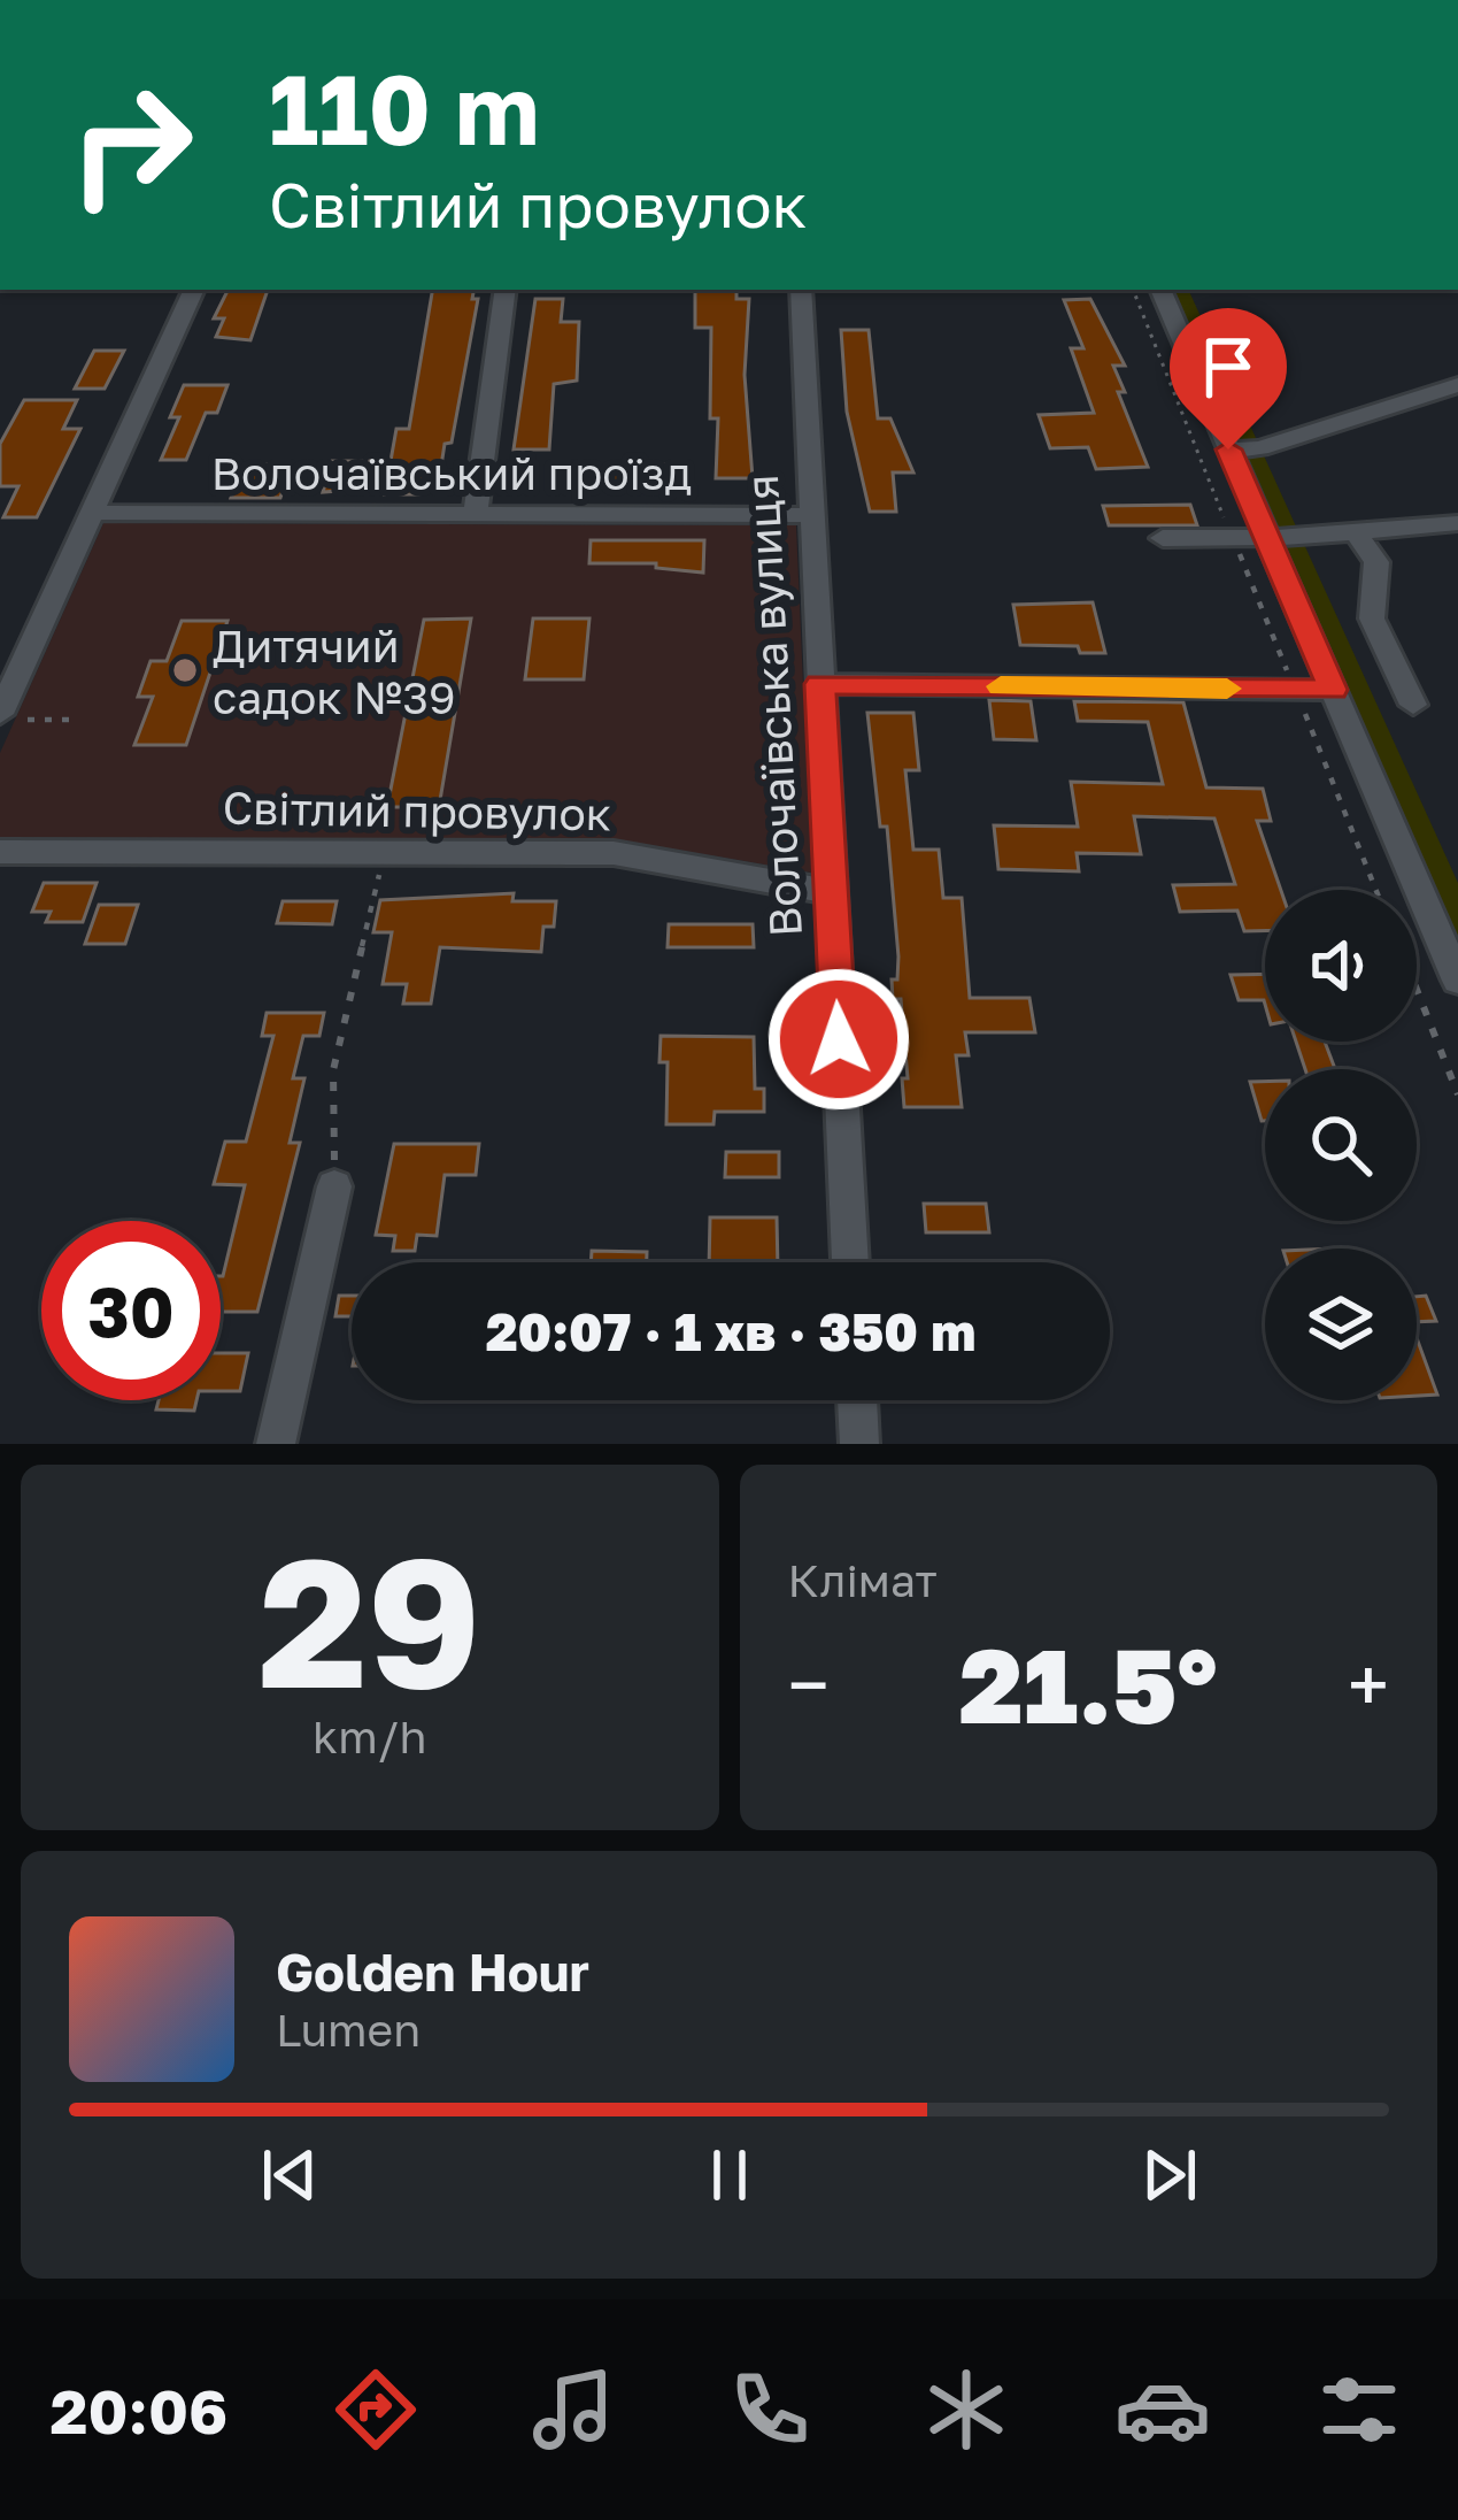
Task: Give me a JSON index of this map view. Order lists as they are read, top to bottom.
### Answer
{
  "streets": {
    "street": ["Волочаївський проїзд", "Волочаївська вулиця", "Світлий провулок"]
  },
  "crossings": [
    ["Волочаївський проїзд", "Волочаївська вулиця"],
    ["Волочаївська вулиця", "Світлий провулок"]
  ],
  "places": ["Дитячий садок №39"],
  "page": {
    "turn": ["110 m", "Світлий провулок"],
    "limit": "30",
    "trip": "20:07 · 1 хв · 350 m",
    "tile": [
      ["29", "km/h"],
      "Клімат"
    ],
    "heat": ["−", "21.5°", "+"],
    "song": ["Golden Hour", "Lumen"],
    "tabs": "20:06"
  }
}
